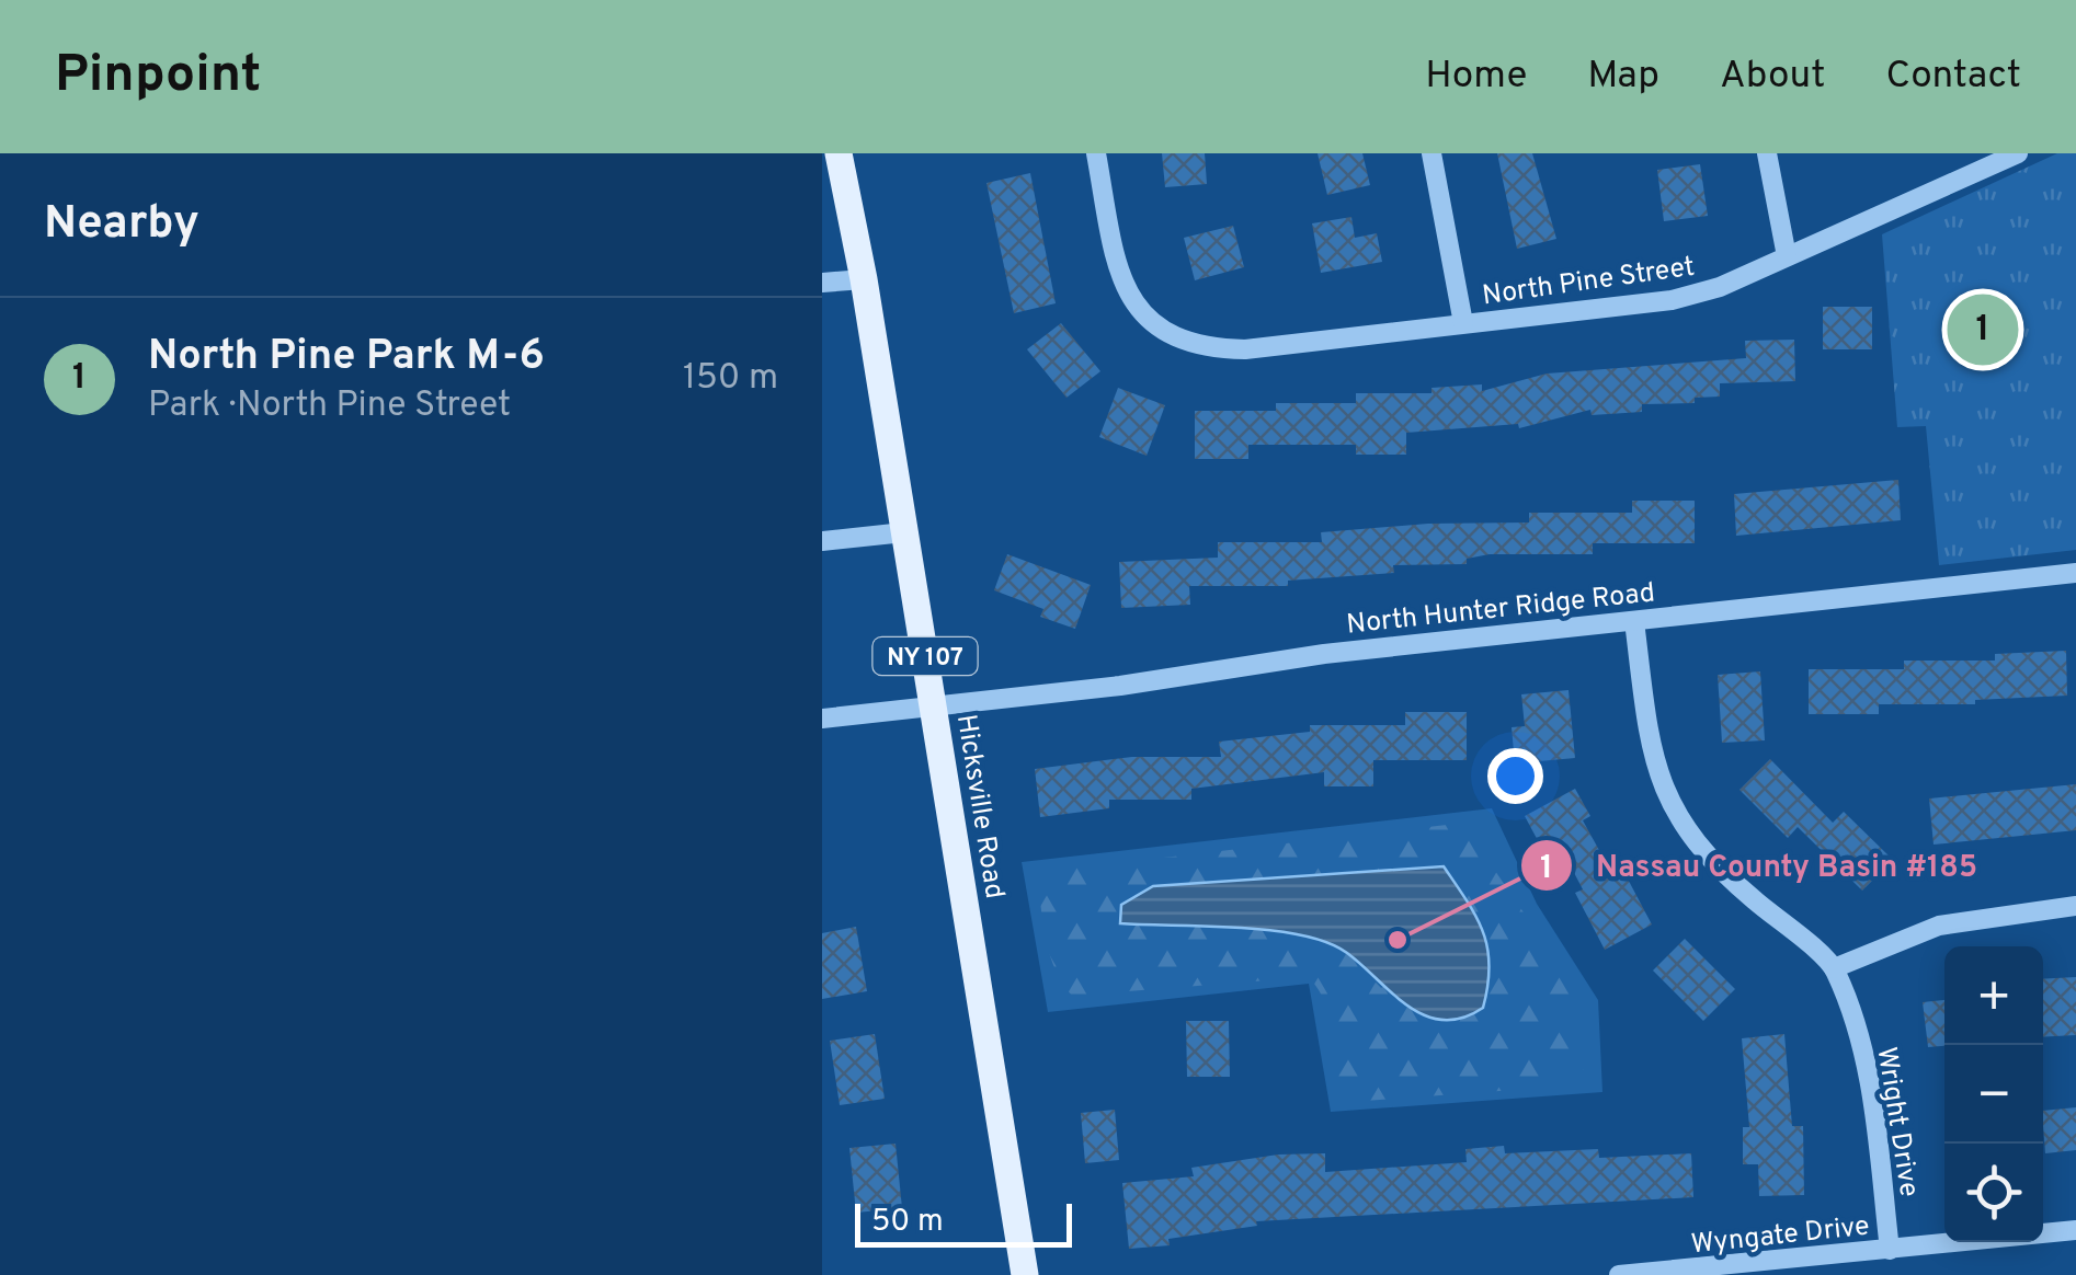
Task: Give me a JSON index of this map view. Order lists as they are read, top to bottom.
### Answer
{
  "streets": {
    "main road": ["NY 107", "Hicksville Road"],
    "street": [
      "North Pine Street",
      "North Hunter Ridge Road",
      "Wright Drive",
      "Wyngate Drive"
    ]
  },
  "crossings": [
    ["North Hunter Ridge Road", "Hicksville Road"],
    ["Wright Drive", "Wyngate Drive"]
  ],
  "places": ["Nassau County Basin #185"],
  "scale_bar": "50 m",
  "page": {
    "header": "Pinpoint",
    "nav": [
      "Home",
      "Map",
      "About",
      "Contact"
    ],
    "heading": "Nearby",
    "pins": "1",
    "list": [
      {
        "mark": "1",
        "name": "North Pine Park M-6",
        "note": "Park · North Pine Street",
        "value": "150 m"
      }
    ],
    "map_buttons": ["+", "−"],
    "scale": "50 m"
  }
}
